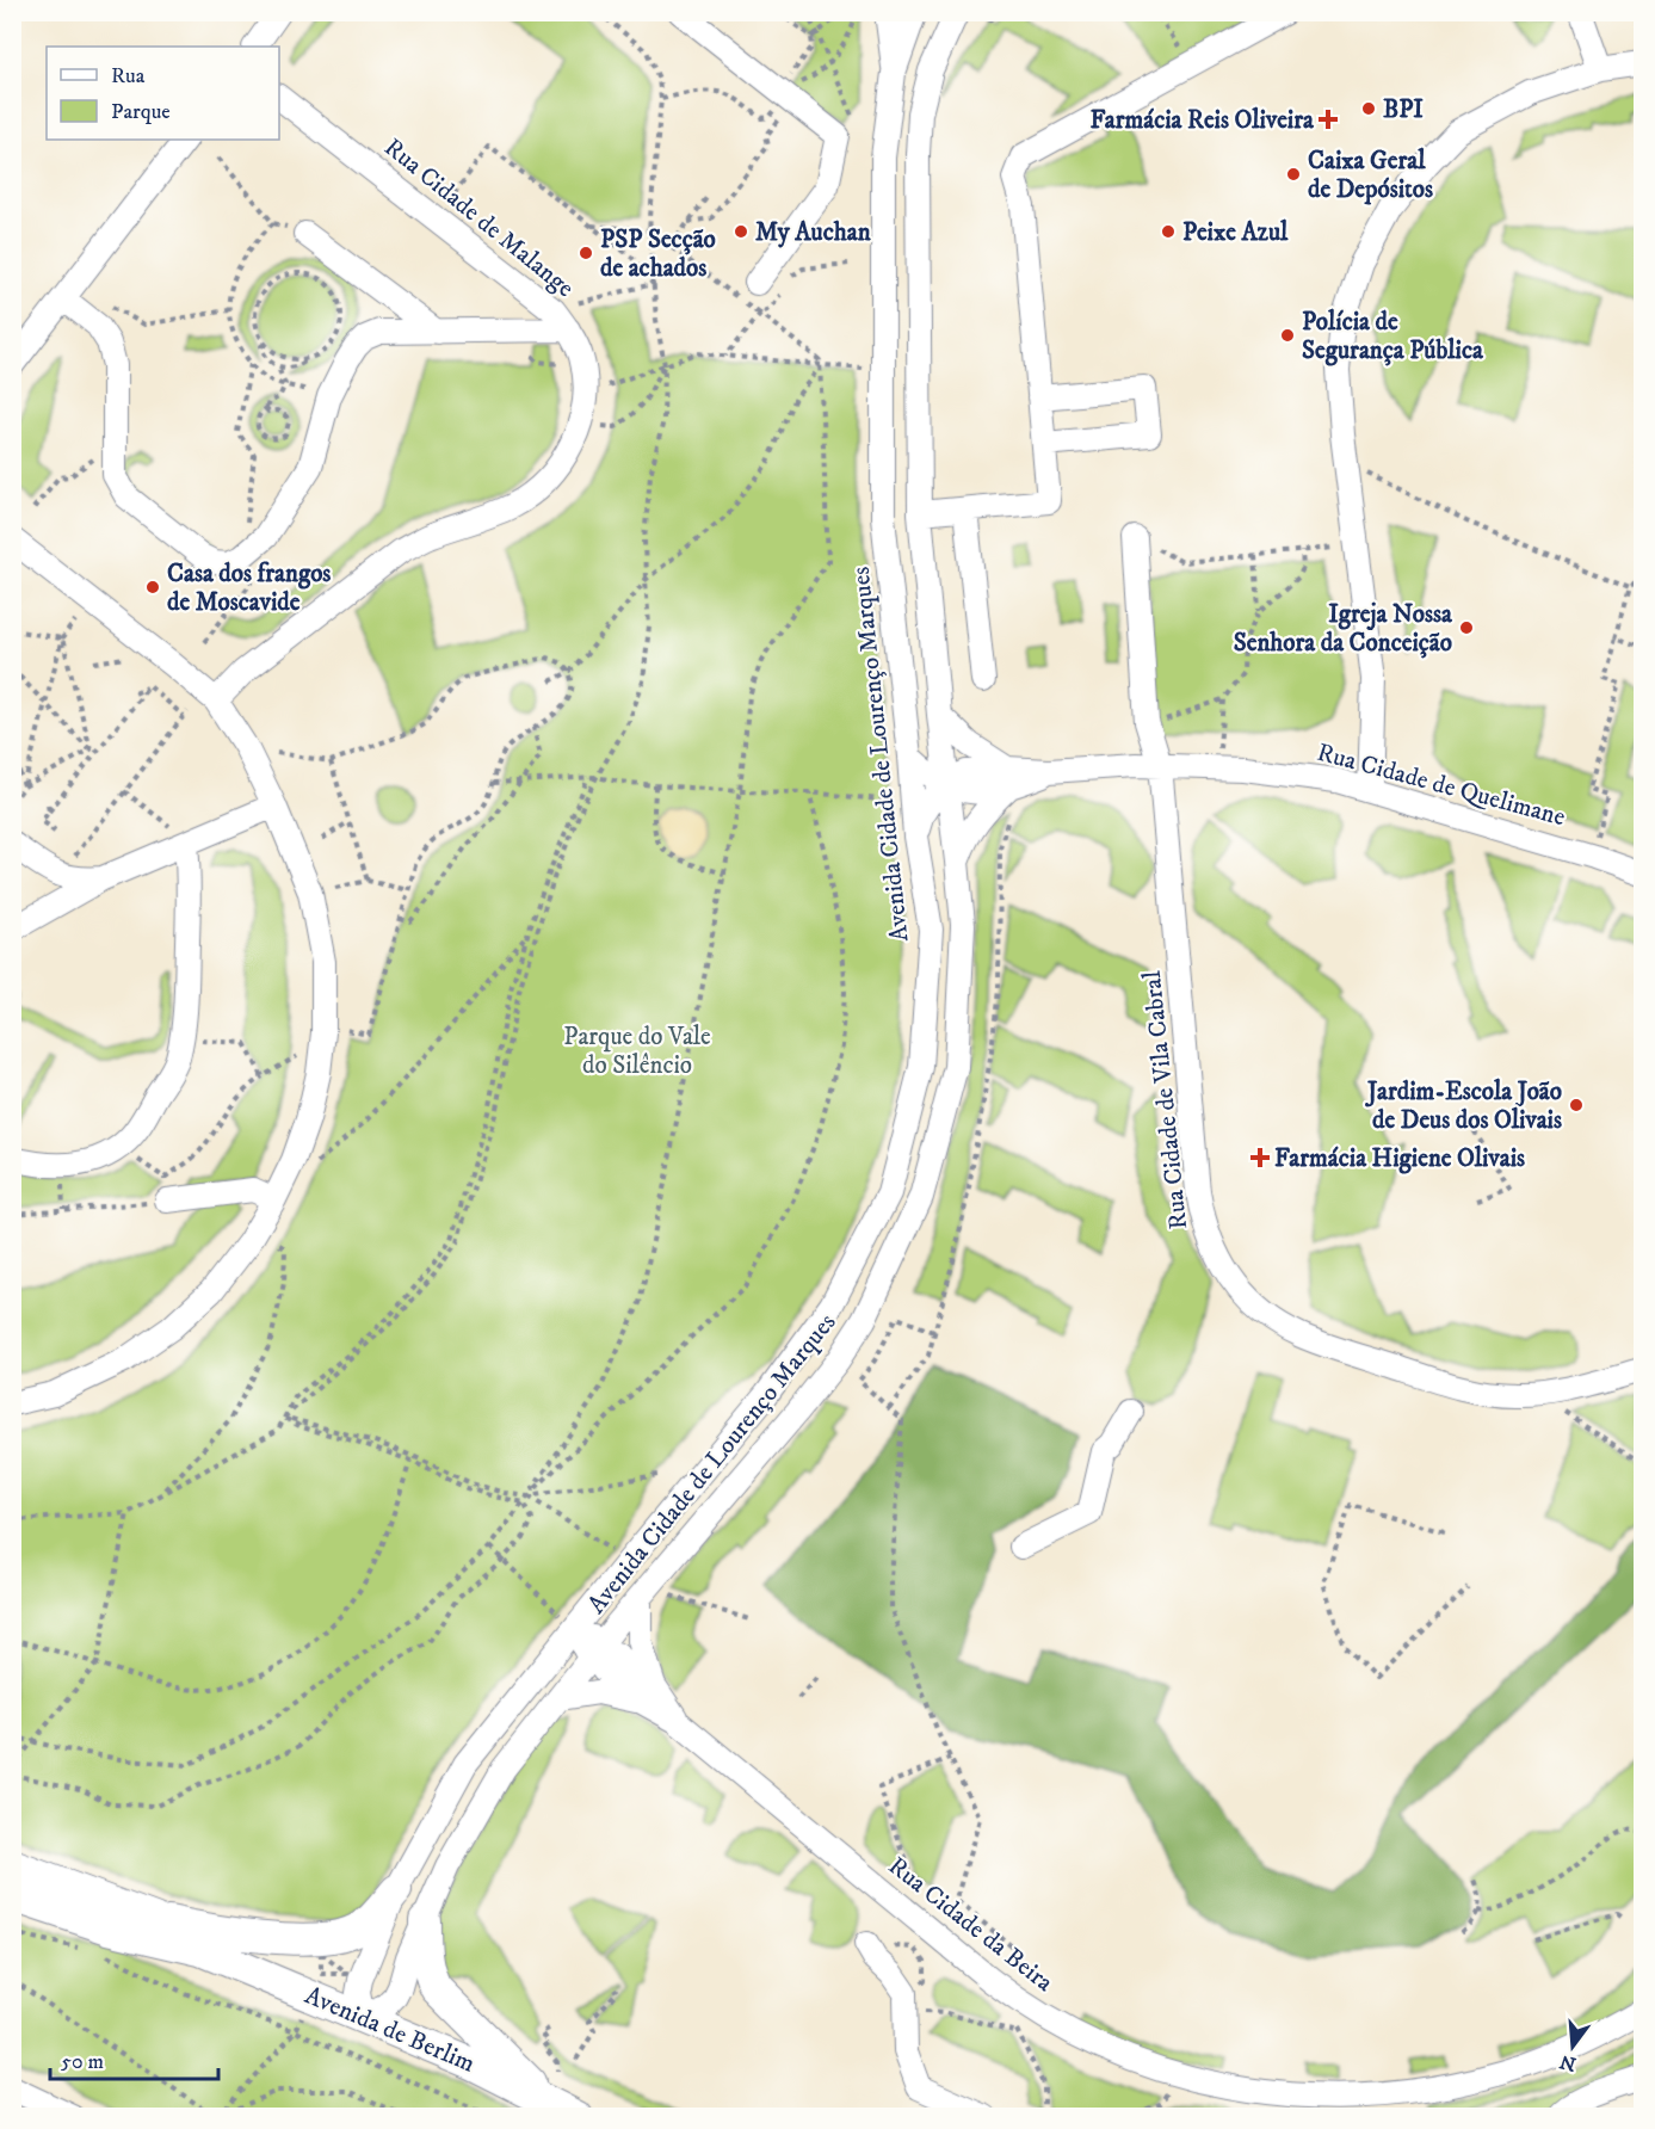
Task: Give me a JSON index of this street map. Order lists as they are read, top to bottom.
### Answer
{
  "streets": {
    "main road": ["Avenida de Berlim"],
    "street": [
      "Rua Cidade de Malange",
      "Avenida Cidade de Lourenço Marques",
      "Rua Cidade de Quelimane",
      "Rua Cidade de Vila Cabral",
      "Rua Cidade da Beira"
    ]
  },
  "crossings": [
    ["Avenida Cidade de Lourenço Marques", "Rua Cidade de Quelimane"],
    ["Avenida Cidade de Lourenço Marques", "Rua Cidade da Beira"],
    ["Avenida Cidade de Lourenço Marques", "Avenida de Berlim"],
    ["Rua Cidade de Quelimane", "Rua Cidade de Vila Cabral"]
  ],
  "parks": ["Parque do Vale do Silêncio"],
  "places": {
    "other": [
      "BPI",
      "Caixa Geral de Depósitos",
      "My Auchan",
      "Peixe Azul",
      "PSP Secção de achados",
      "Polícia de Segurança Pública",
      "Casa dos frangos de Moscavide",
      "Igreja Nossa Senhora da Conceição",
      "Jardim-Escola João de Deus dos Olivais"
    ],
    "health": ["Farmácia Reis Oliveira", "Farmácia Higiene Olivais"]
  },
  "legend": ["Rua", "Parque"],
  "scale_bar": "50 m",
  "north": "bottom"
}
